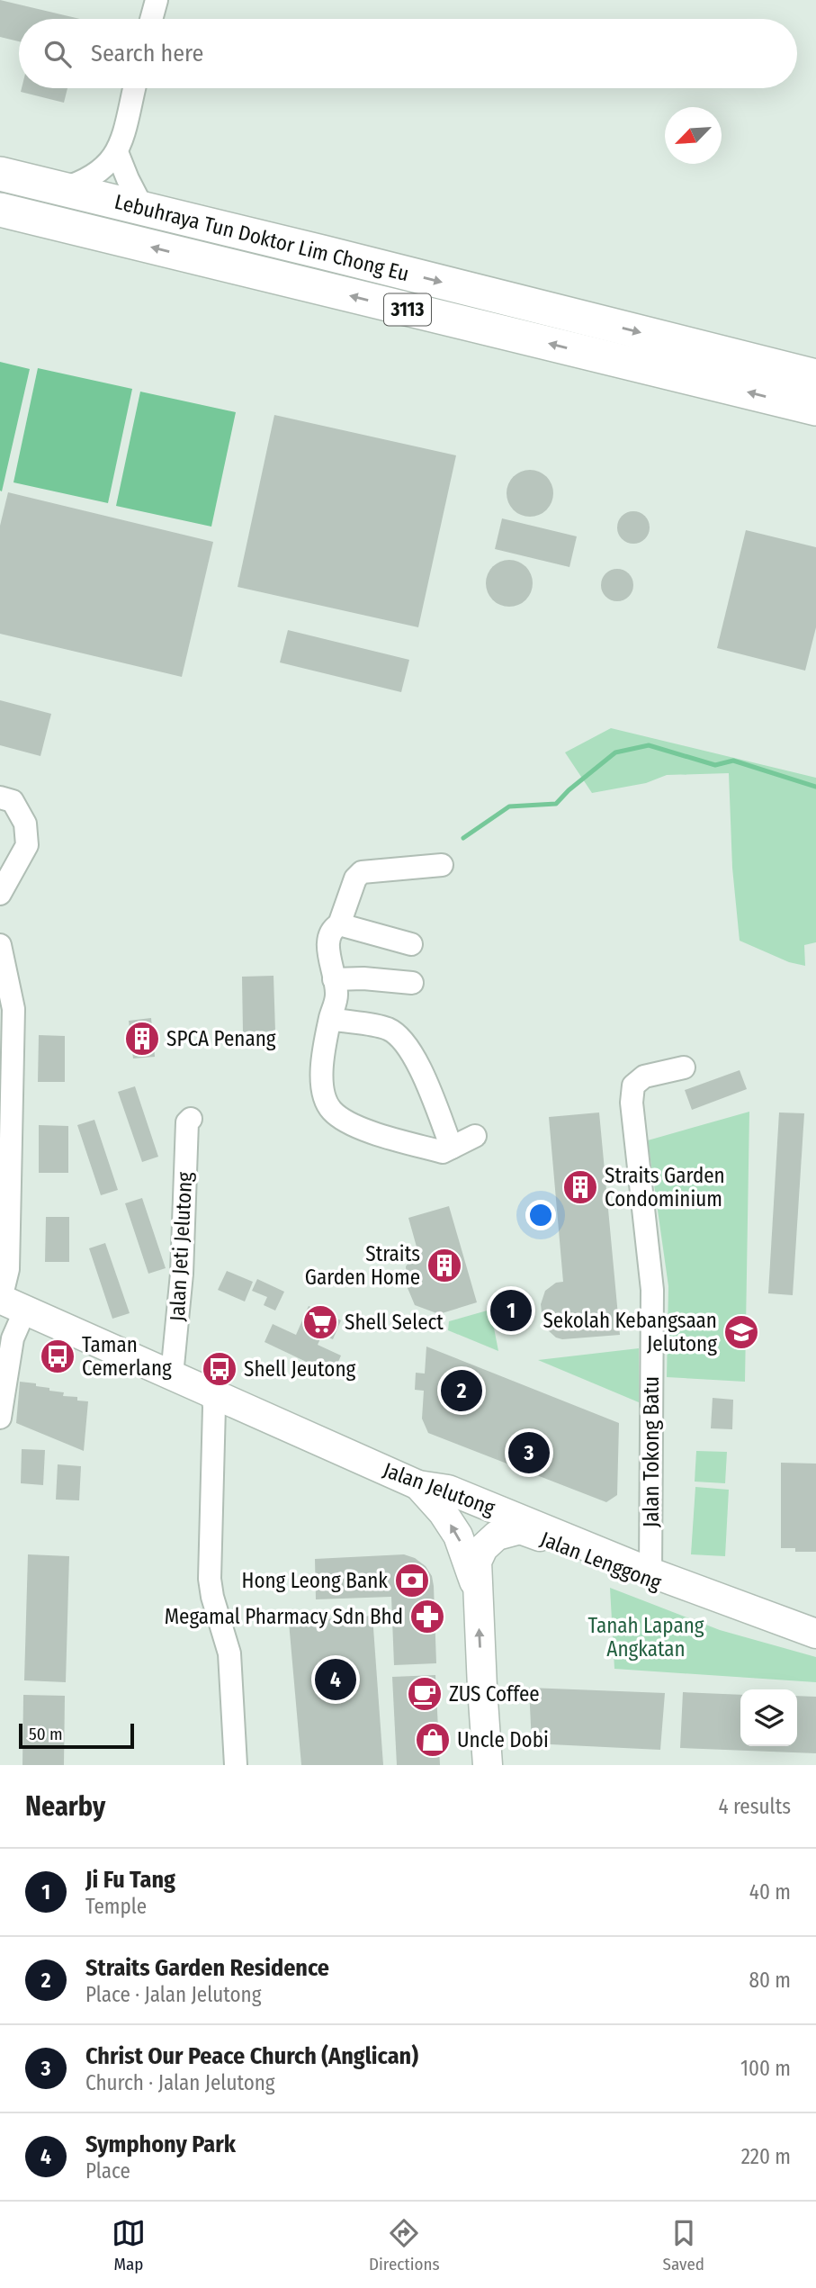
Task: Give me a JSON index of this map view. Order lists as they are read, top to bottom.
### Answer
{
  "streets": {
    "highway": ["Lebuhraya Tun Doktor Lim Chong Eu", "3113"],
    "main road": ["Jalan Jelutong", "Jalan Lenggong"],
    "street": ["Jalan Jeti Jelutong", "Jalan Tokong Batu"]
  },
  "crossings": [
    ["Jalan Jeti Jelutong", "Jalan Jelutong"],
    ["Jalan Tokong Batu", "Jalan Jelutong"],
    ["Jalan Jelutong", "Jalan Lenggong"]
  ],
  "one_way": ["Jalan Lenggong"],
  "parks": ["Tanah Lapang Angkatan"],
  "places": {
    "building": ["SPCA Penang", "Straits Garden Condominium", "Straits Garden Home"],
    "supermarket": ["Shell Select"],
    "school or university": ["Sekolah Kebangsaan Jelutong"],
    "bus stop": ["Taman Cemerlang", "Shell Jeutong"],
    "bank": ["Hong Leong Bank"],
    "pharmacy": ["Megamal Pharmacy Sdn Bhd"],
    "cafe": ["ZUS Coffee"],
    "shop": ["Uncle Dobi"]
  },
  "scale_bar": "50 m",
  "north": "bottom left",
  "page": {
    "search": "Search here",
    "pins": [
      "1",
      "2",
      "3",
      "4"
    ],
    "scale": "50 m",
    "heading": ["Nearby", "4 results"],
    "list": [
      {
        "mark": "1",
        "name": "Ji Fu Tang",
        "note": "Temple",
        "value": "40 m"
      },
      {
        "mark": "2",
        "name": "Straits Garden Residence",
        "note": "Place · Jalan Jelutong",
        "value": "80 m"
      },
      {
        "mark": "3",
        "name": "Christ Our Peace Church (Anglican)",
        "note": "Church · Jalan Jelutong",
        "value": "100 m"
      },
      {
        "mark": "4",
        "name": "Symphony Park",
        "note": "Place",
        "value": "220 m"
      }
    ],
    "nav": ["Map", "Directions", "Saved"]
  }
}
